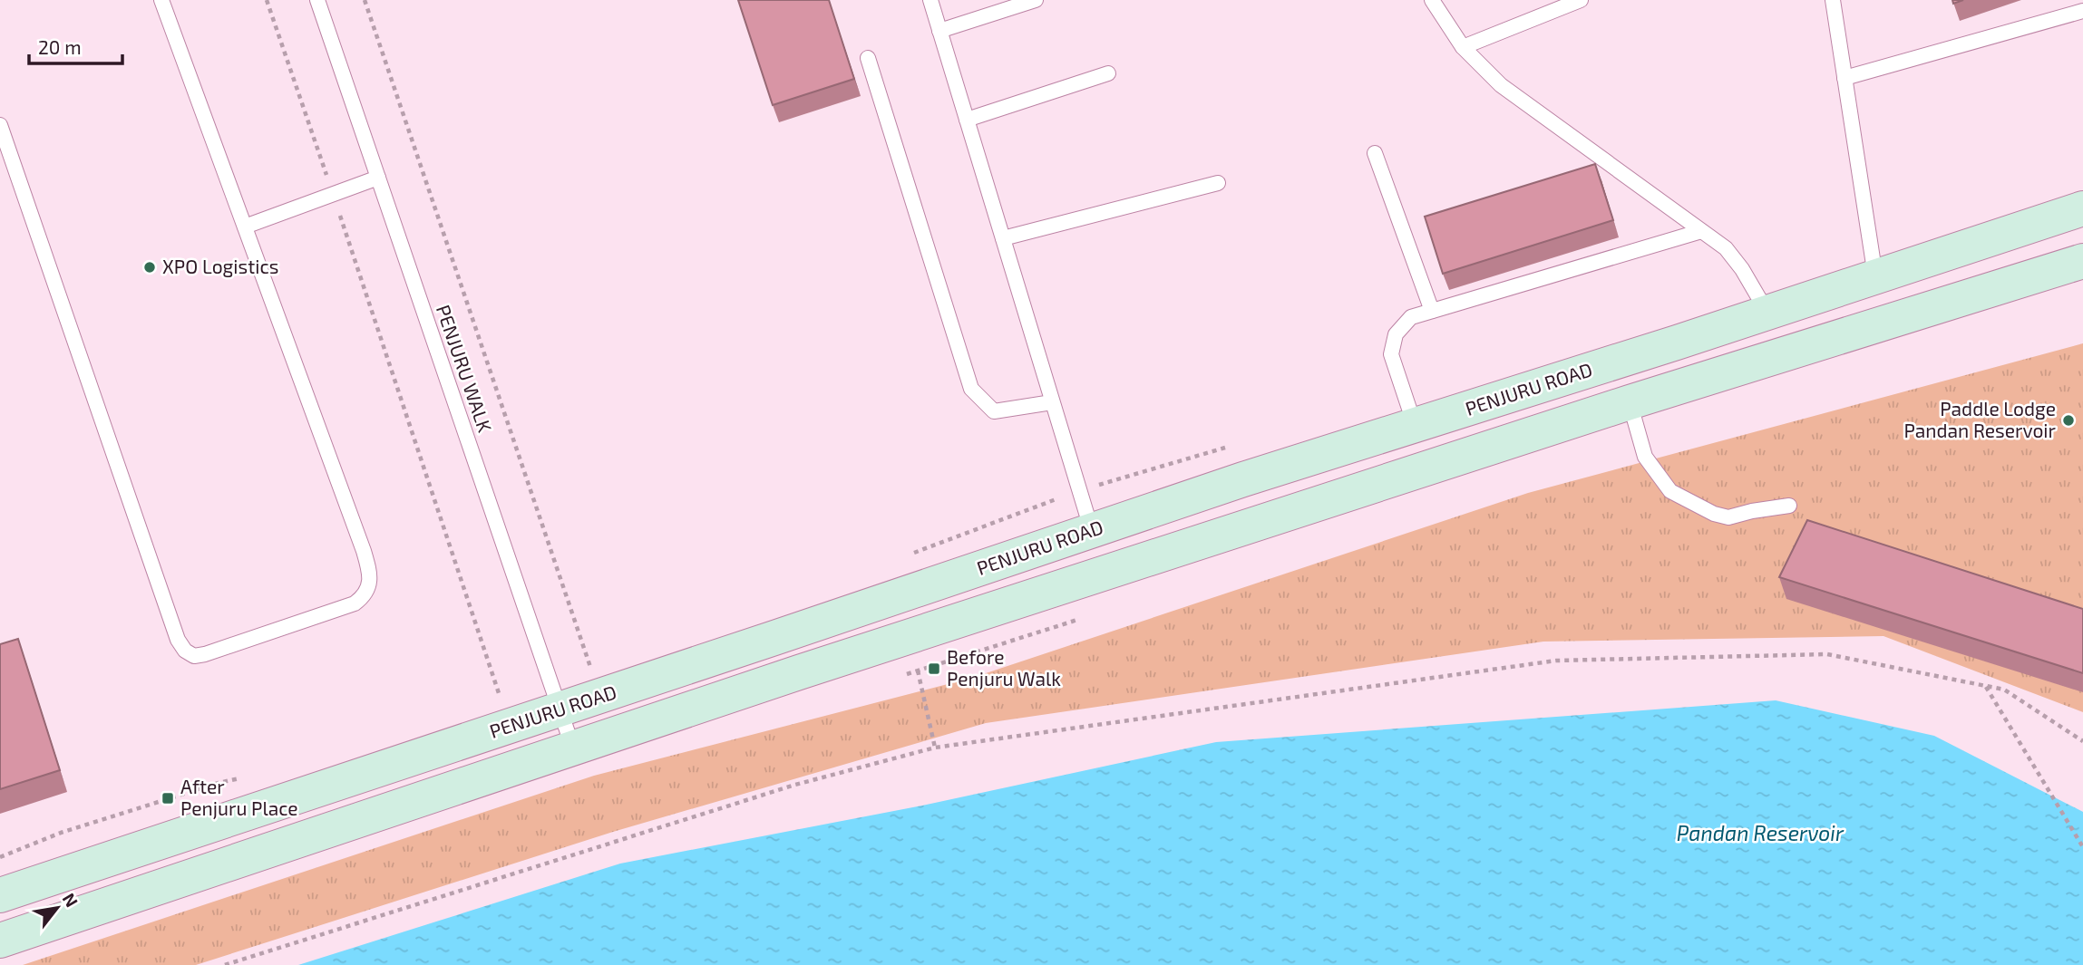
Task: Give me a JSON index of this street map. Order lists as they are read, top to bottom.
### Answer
{
  "streets": {
    "main road": ["PENJURU ROAD"],
    "lane": ["PENJURU WALK"]
  },
  "crossings": [
    ["PENJURU WALK", "PENJURU ROAD"]
  ],
  "water": ["Pandan Reservoir"],
  "places": {
    "other": ["XPO Logistics", "Paddle Lodge Pandan Reservoir"],
    "transit": ["Before Penjuru Walk", "After Penjuru Place"]
  },
  "scale_bar": "20 m",
  "north": "top right"
}
